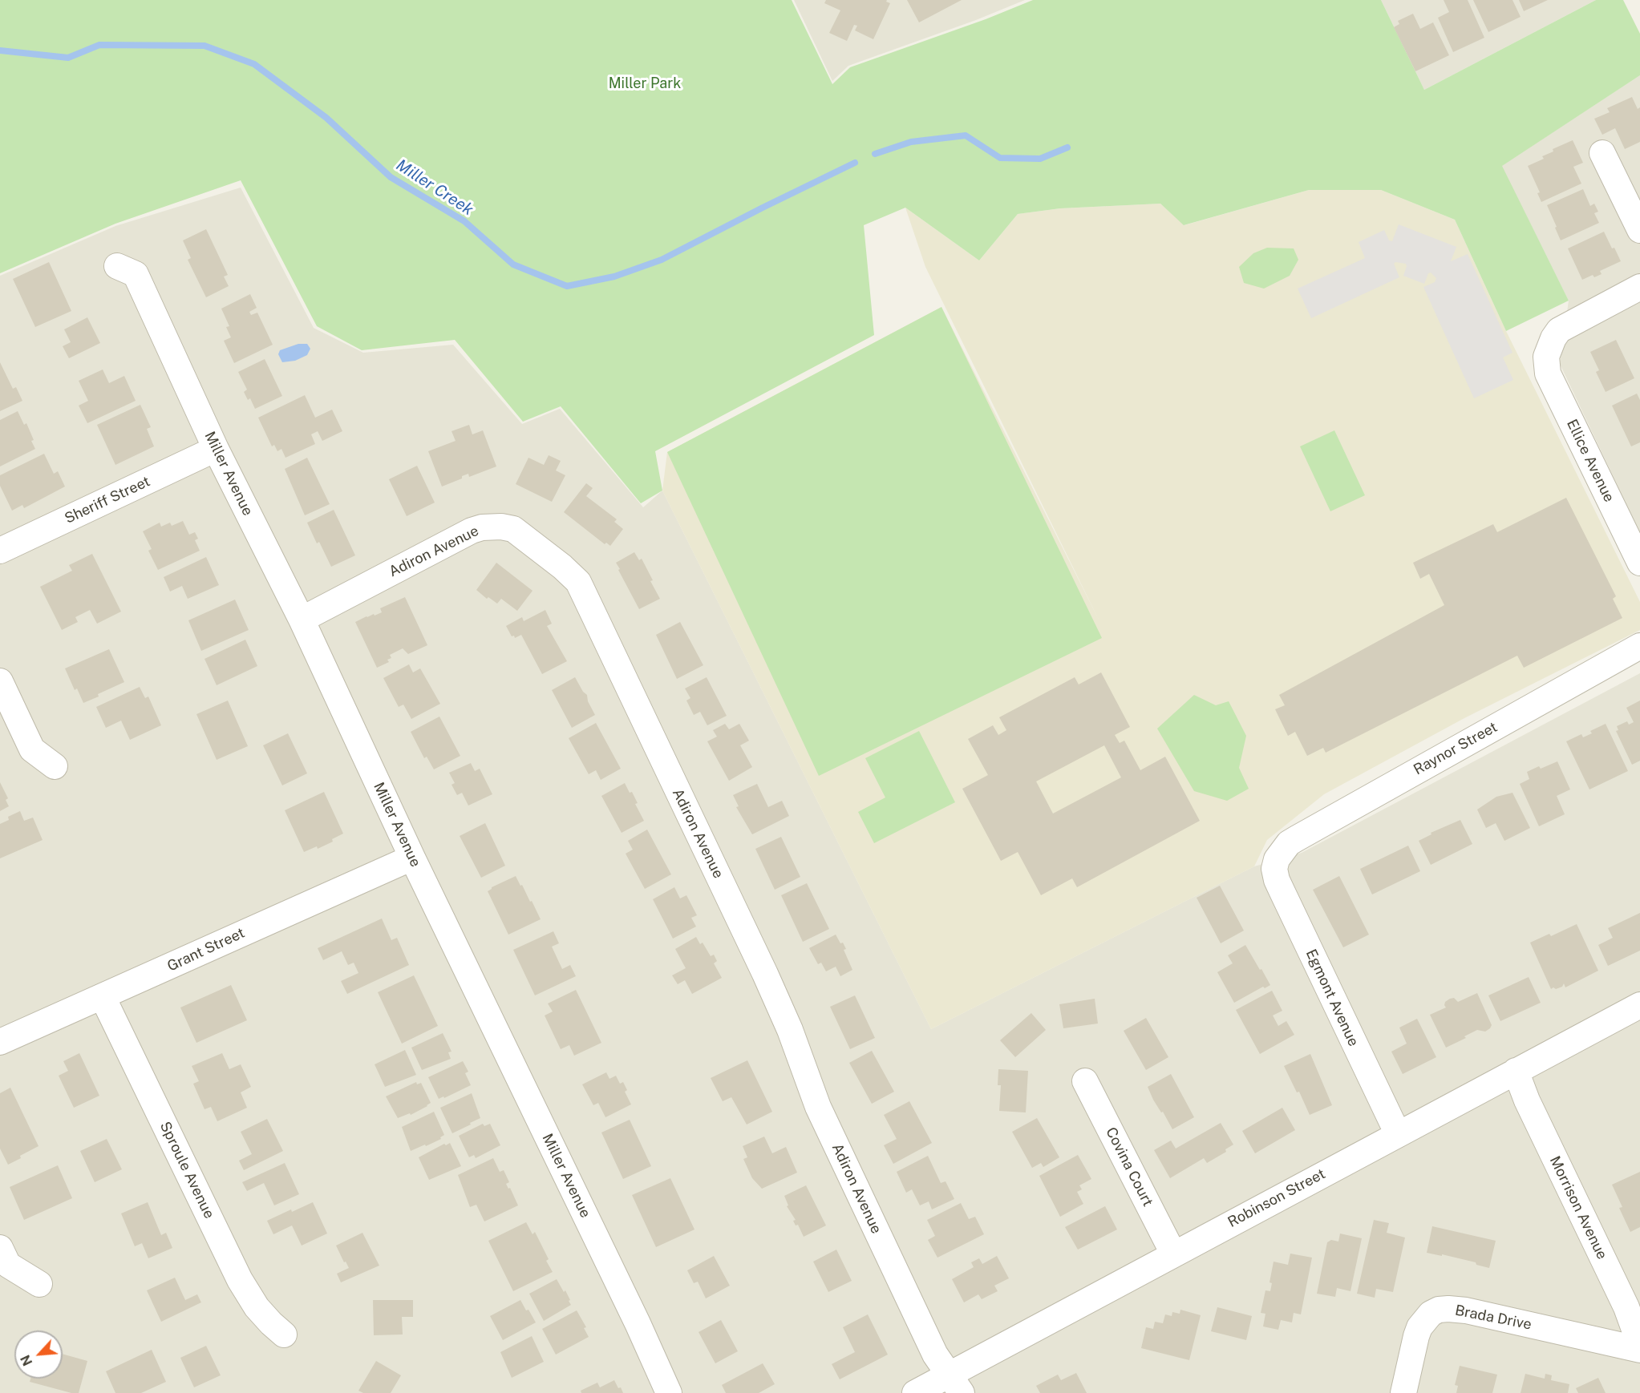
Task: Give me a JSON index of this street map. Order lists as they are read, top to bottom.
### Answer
{
  "streets": {
    "street": [
      "Ellice Avenue",
      "Miller Avenue",
      "Sheriff Street",
      "Adiron Avenue",
      "Raynor Street",
      "Grant Street",
      "Egmont Avenue",
      "Covina Court",
      "Sproule Avenue",
      "Robinson Street",
      "Morrison Avenue",
      "Brada Drive"
    ]
  },
  "crossings": [
    ["Miller Avenue", "Sheriff Street"],
    ["Miller Avenue", "Adiron Avenue"],
    ["Miller Avenue", "Grant Street"],
    ["Adiron Avenue", "Robinson Street"],
    ["Raynor Street", "Egmont Avenue"],
    ["Grant Street", "Sproule Avenue"],
    ["Egmont Avenue", "Robinson Street"],
    ["Covina Court", "Robinson Street"],
    ["Robinson Street", "Morrison Avenue"]
  ],
  "water": ["Miller Creek"],
  "parks": ["Miller Park"],
  "north": "bottom left"
}
